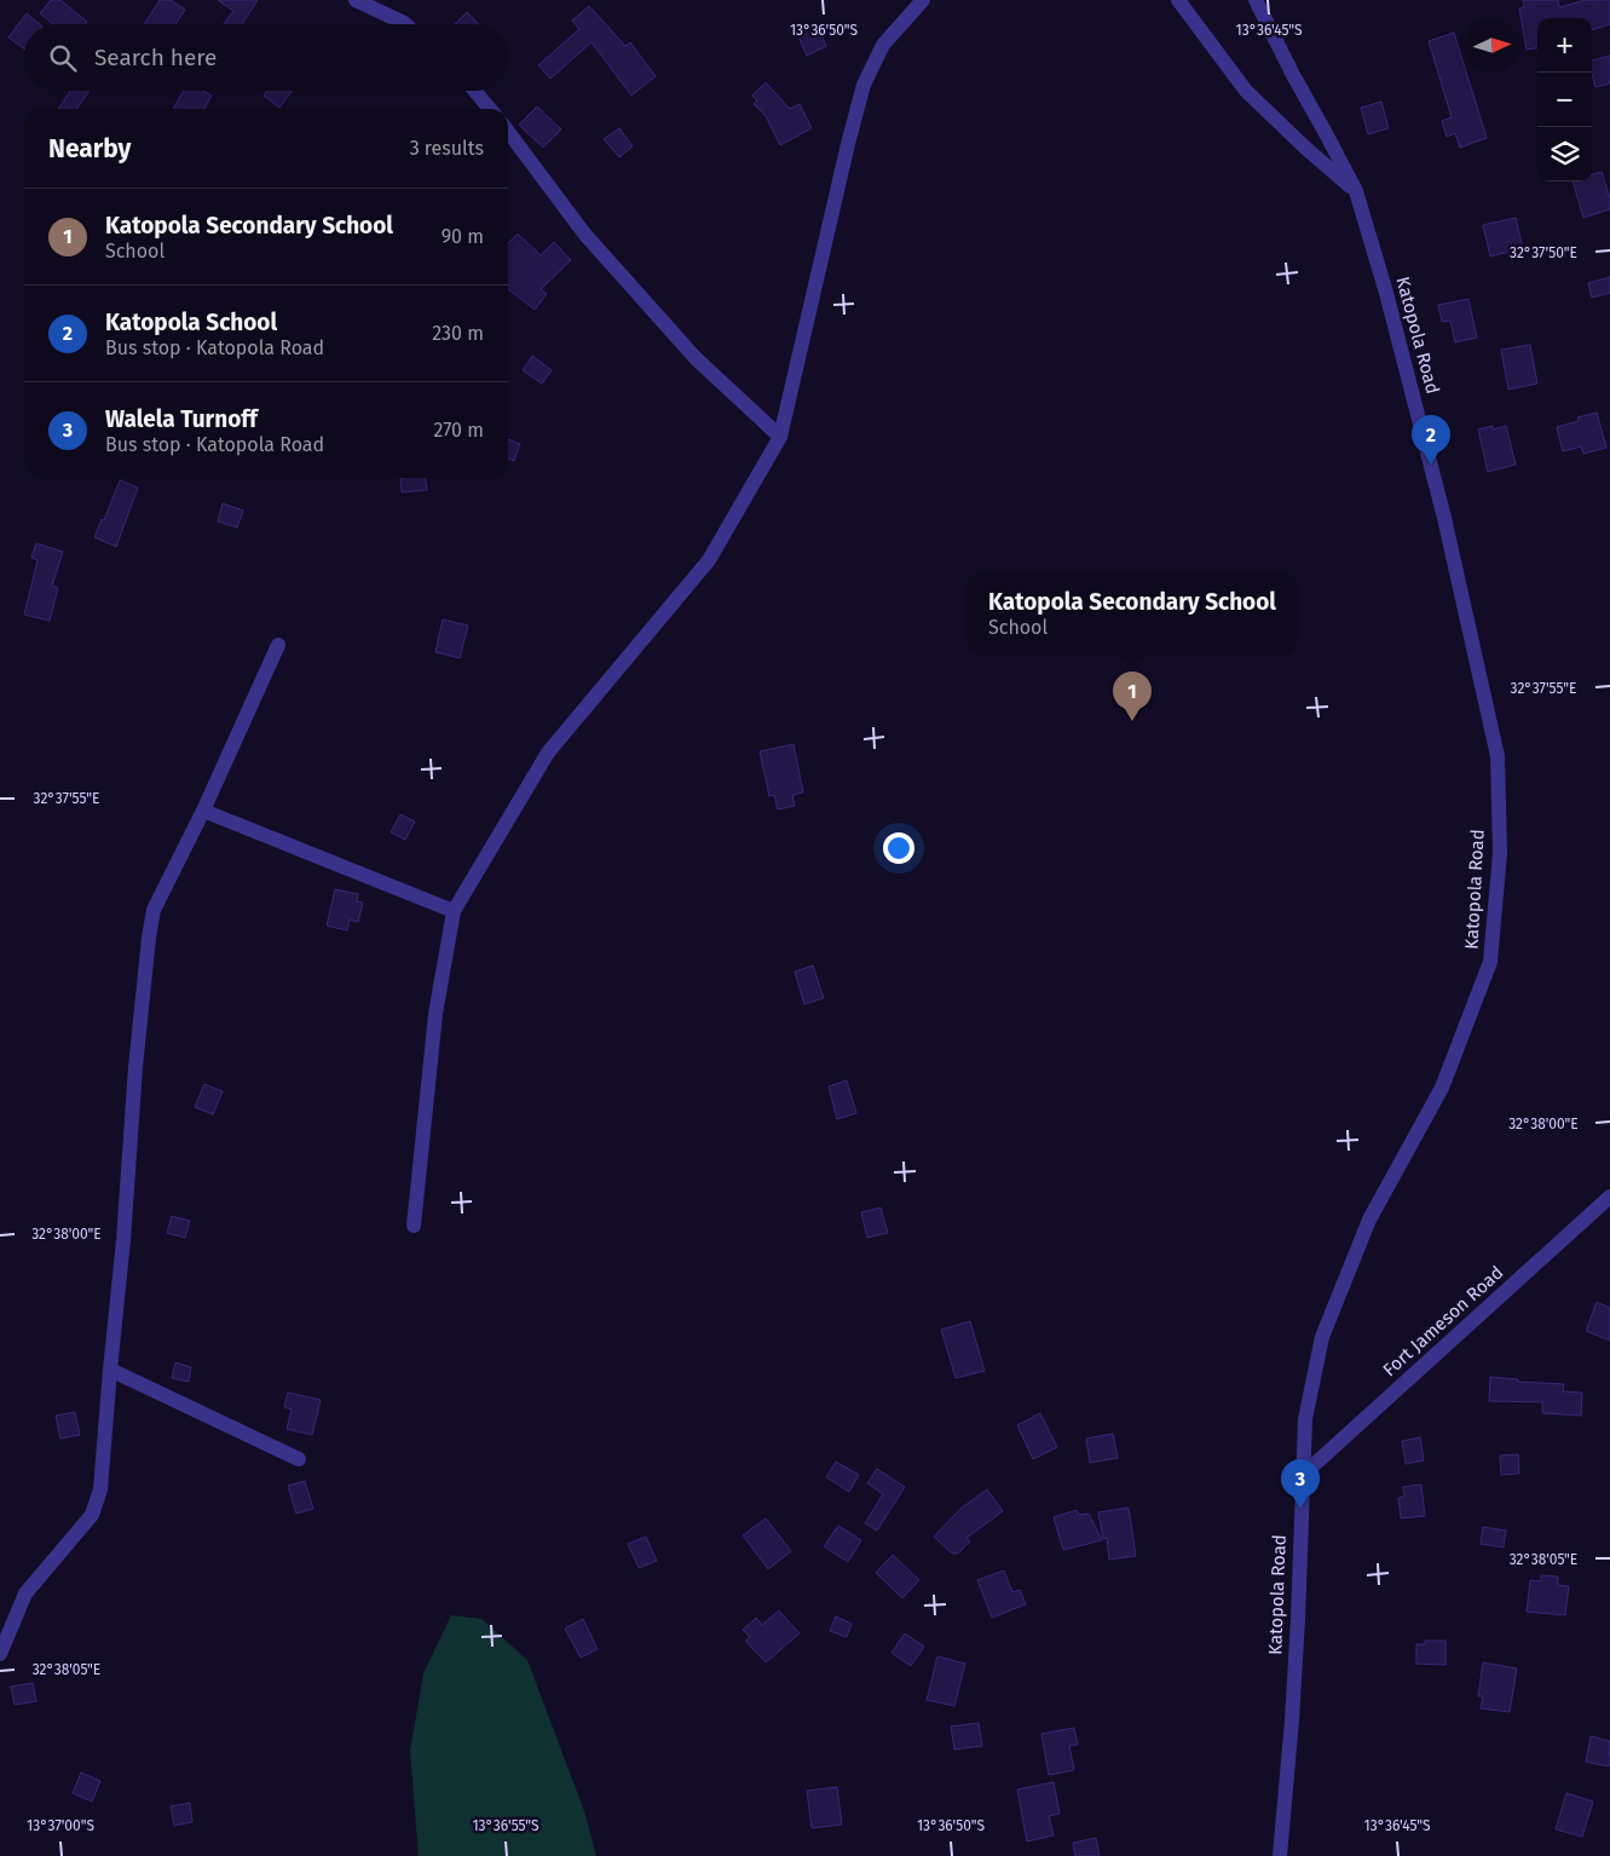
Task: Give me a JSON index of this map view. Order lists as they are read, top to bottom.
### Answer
{
  "streets": {
    "street": ["Katopola Road", "Fort Jameson Road"]
  },
  "crossings": [
    ["Katopola Road", "Fort Jameson Road"]
  ],
  "north": "right",
  "page": {
    "map_buttons": ["+", "−"],
    "search": "Search here",
    "heading": ["Nearby", "3 results"],
    "list": [
      {
        "mark": "1",
        "name": "Katopola Secondary School",
        "note": "School",
        "value": "90 m"
      },
      {
        "mark": "2",
        "name": "Katopola School",
        "note": "Bus stop · Katopola Road",
        "value": "230 m"
      },
      {
        "mark": "3",
        "name": "Walela Turnoff",
        "note": "Bus stop · Katopola Road",
        "value": "270 m"
      }
    ],
    "pins": ["2", "1", "3"],
    "popup": ["Katopola Secondary School", "School"]
  },
  "coordinates": [
    "13°36'50\"S",
    "13°36'45\"S",
    "32°37'50\"E",
    "32°37'55\"E",
    "32°38'00\"E",
    "32°38'05\"E",
    "13°37'00\"S",
    "13°36'55\"S"
  ]
}
